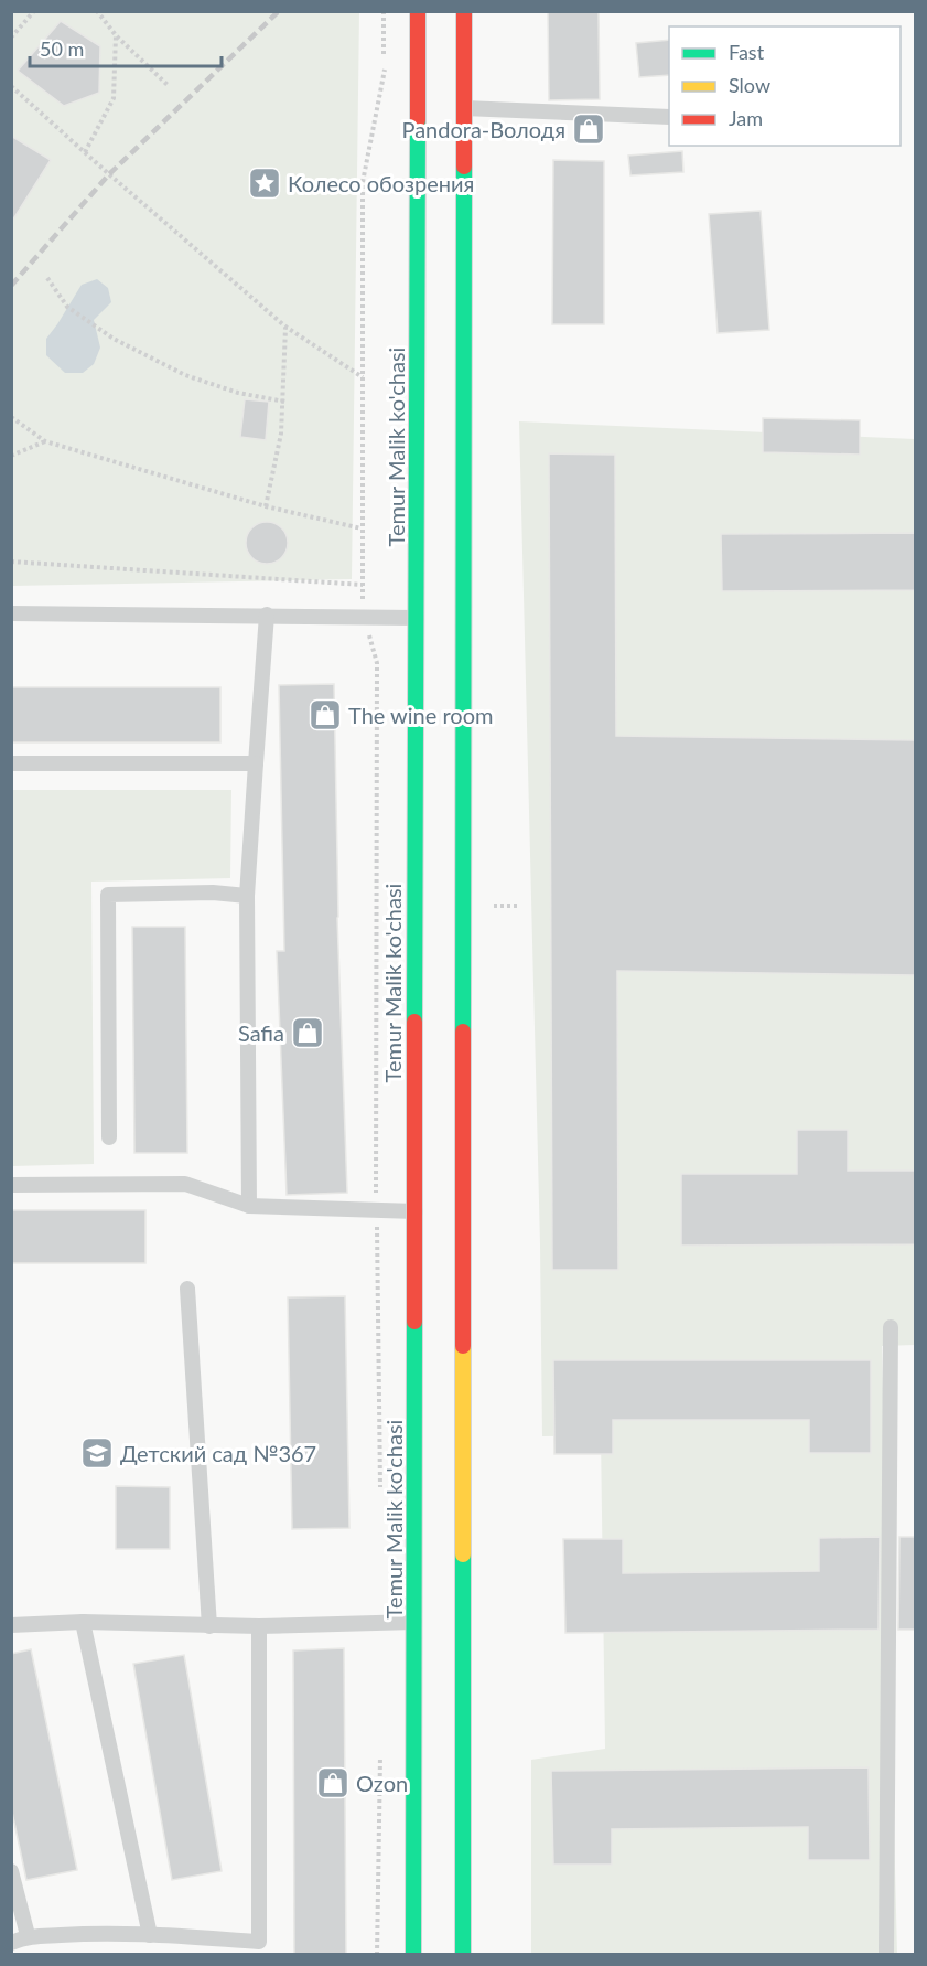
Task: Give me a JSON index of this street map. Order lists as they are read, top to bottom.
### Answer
{
  "streets": {
    "highway": ["Temur Malik ko'chasi"]
  },
  "places": {
    "shop": [
      "Pandora-Володя",
      "The wine room",
      "Safia",
      "Ozon"
    ],
    "place": ["Колесо обозрения"],
    "school or university": ["Детский сад №367"]
  },
  "legend": ["Fast", "Slow", "Jam"],
  "scale_bar": "50 m"
}
